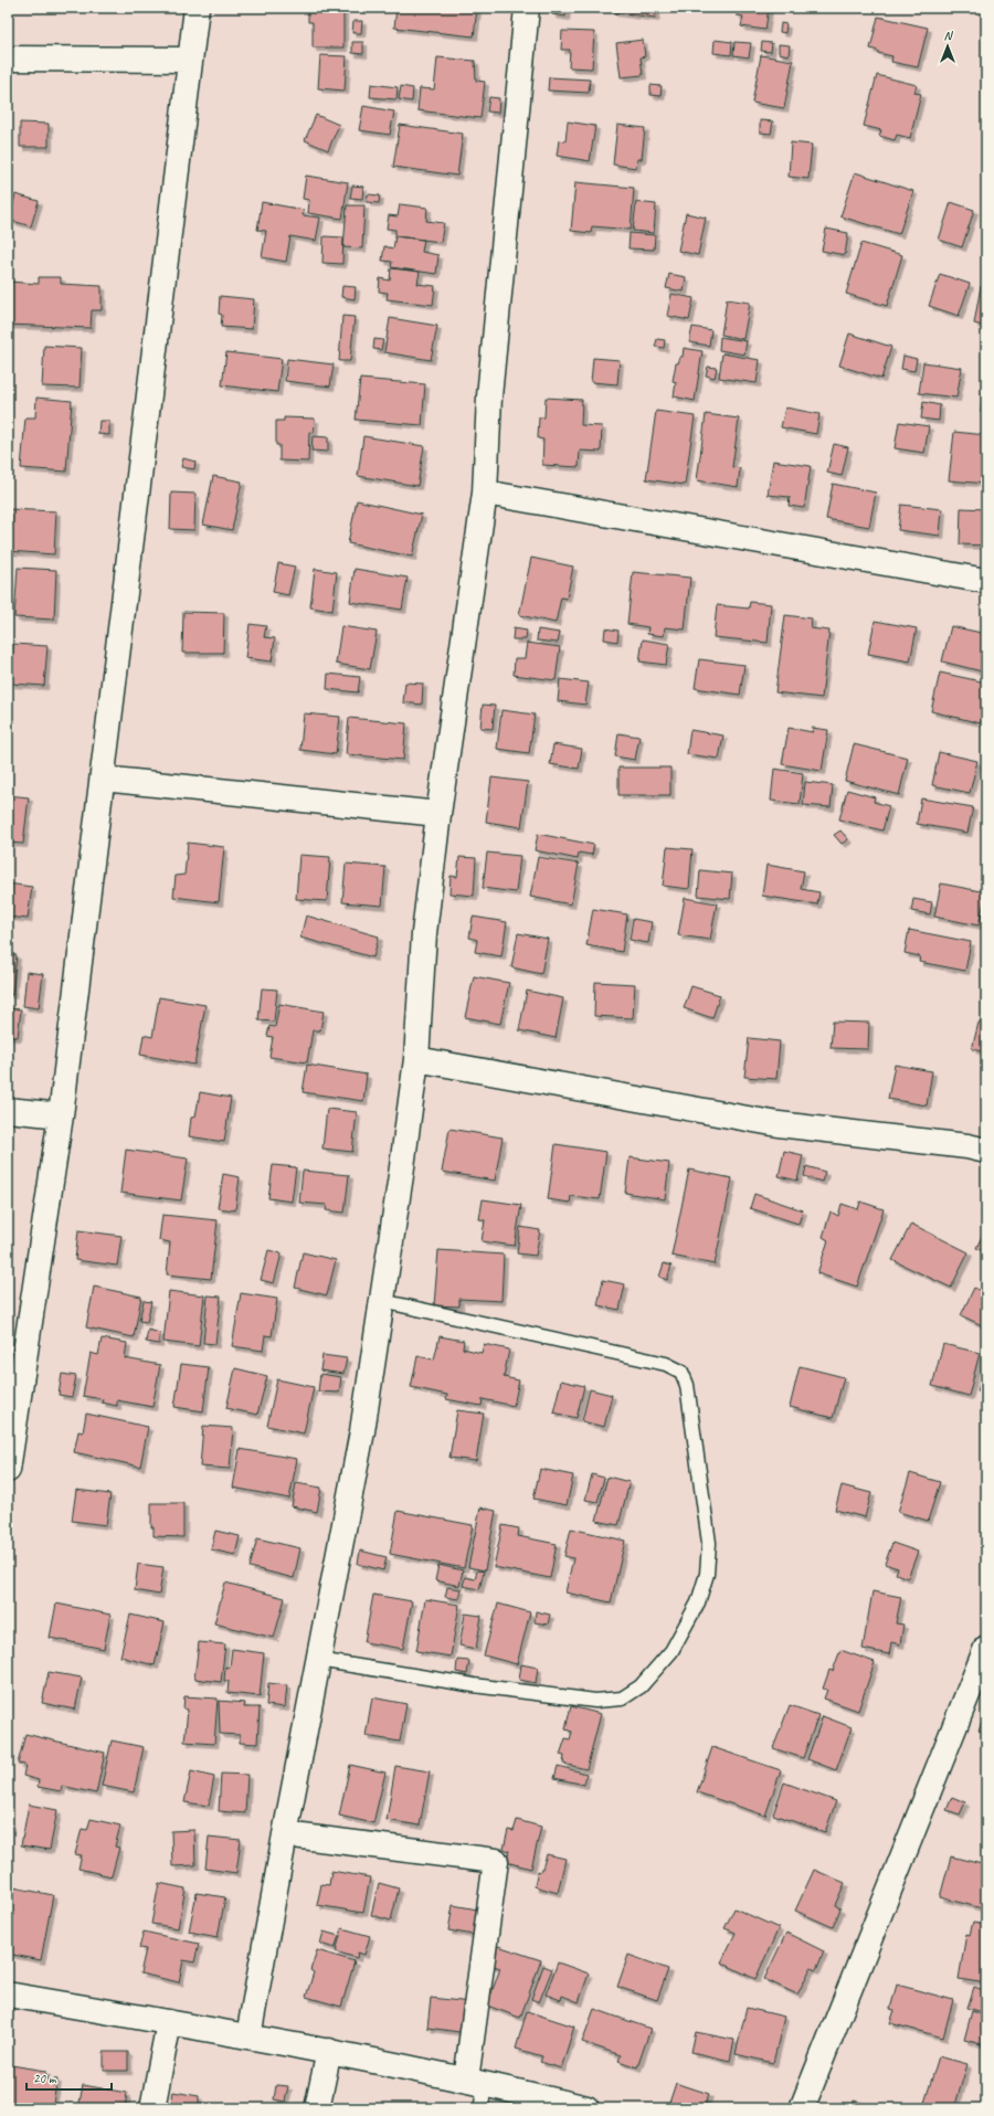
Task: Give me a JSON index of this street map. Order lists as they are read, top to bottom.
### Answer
{
  "scale_bar": "20 m",
  "north": "top"
}
